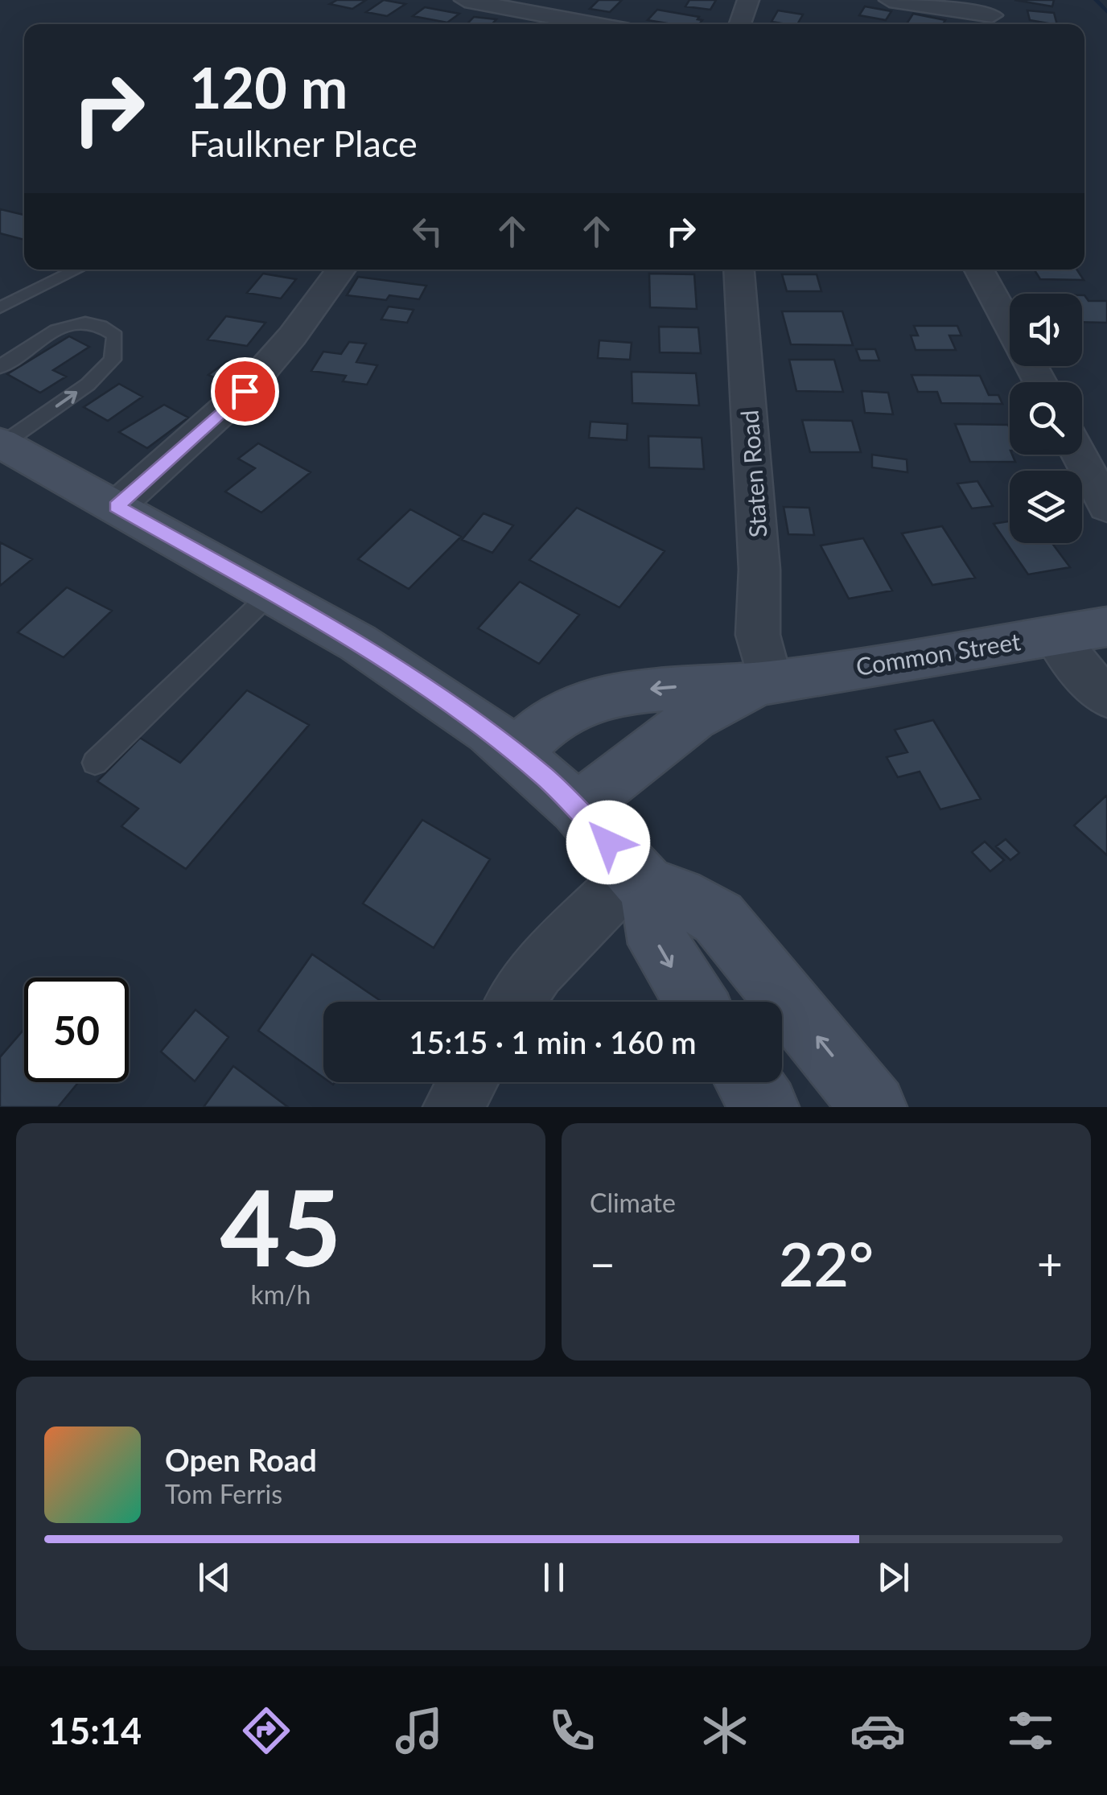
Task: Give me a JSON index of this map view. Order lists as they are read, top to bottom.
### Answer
{
  "streets": {
    "main road": ["Common Street"],
    "street": ["Staten Road"]
  },
  "crossings": [
    ["Staten Road", "Common Street"]
  ],
  "page": {
    "turn": ["120 m", "Faulkner Place"],
    "limit": "50",
    "trip": "15:15 · 1 min · 160 m",
    "tile": [
      ["45", "km/h"],
      "Climate"
    ],
    "heat": ["−", "22°", "+"],
    "song": ["Open Road", "Tom Ferris"],
    "tabs": "15:14"
  }
}
